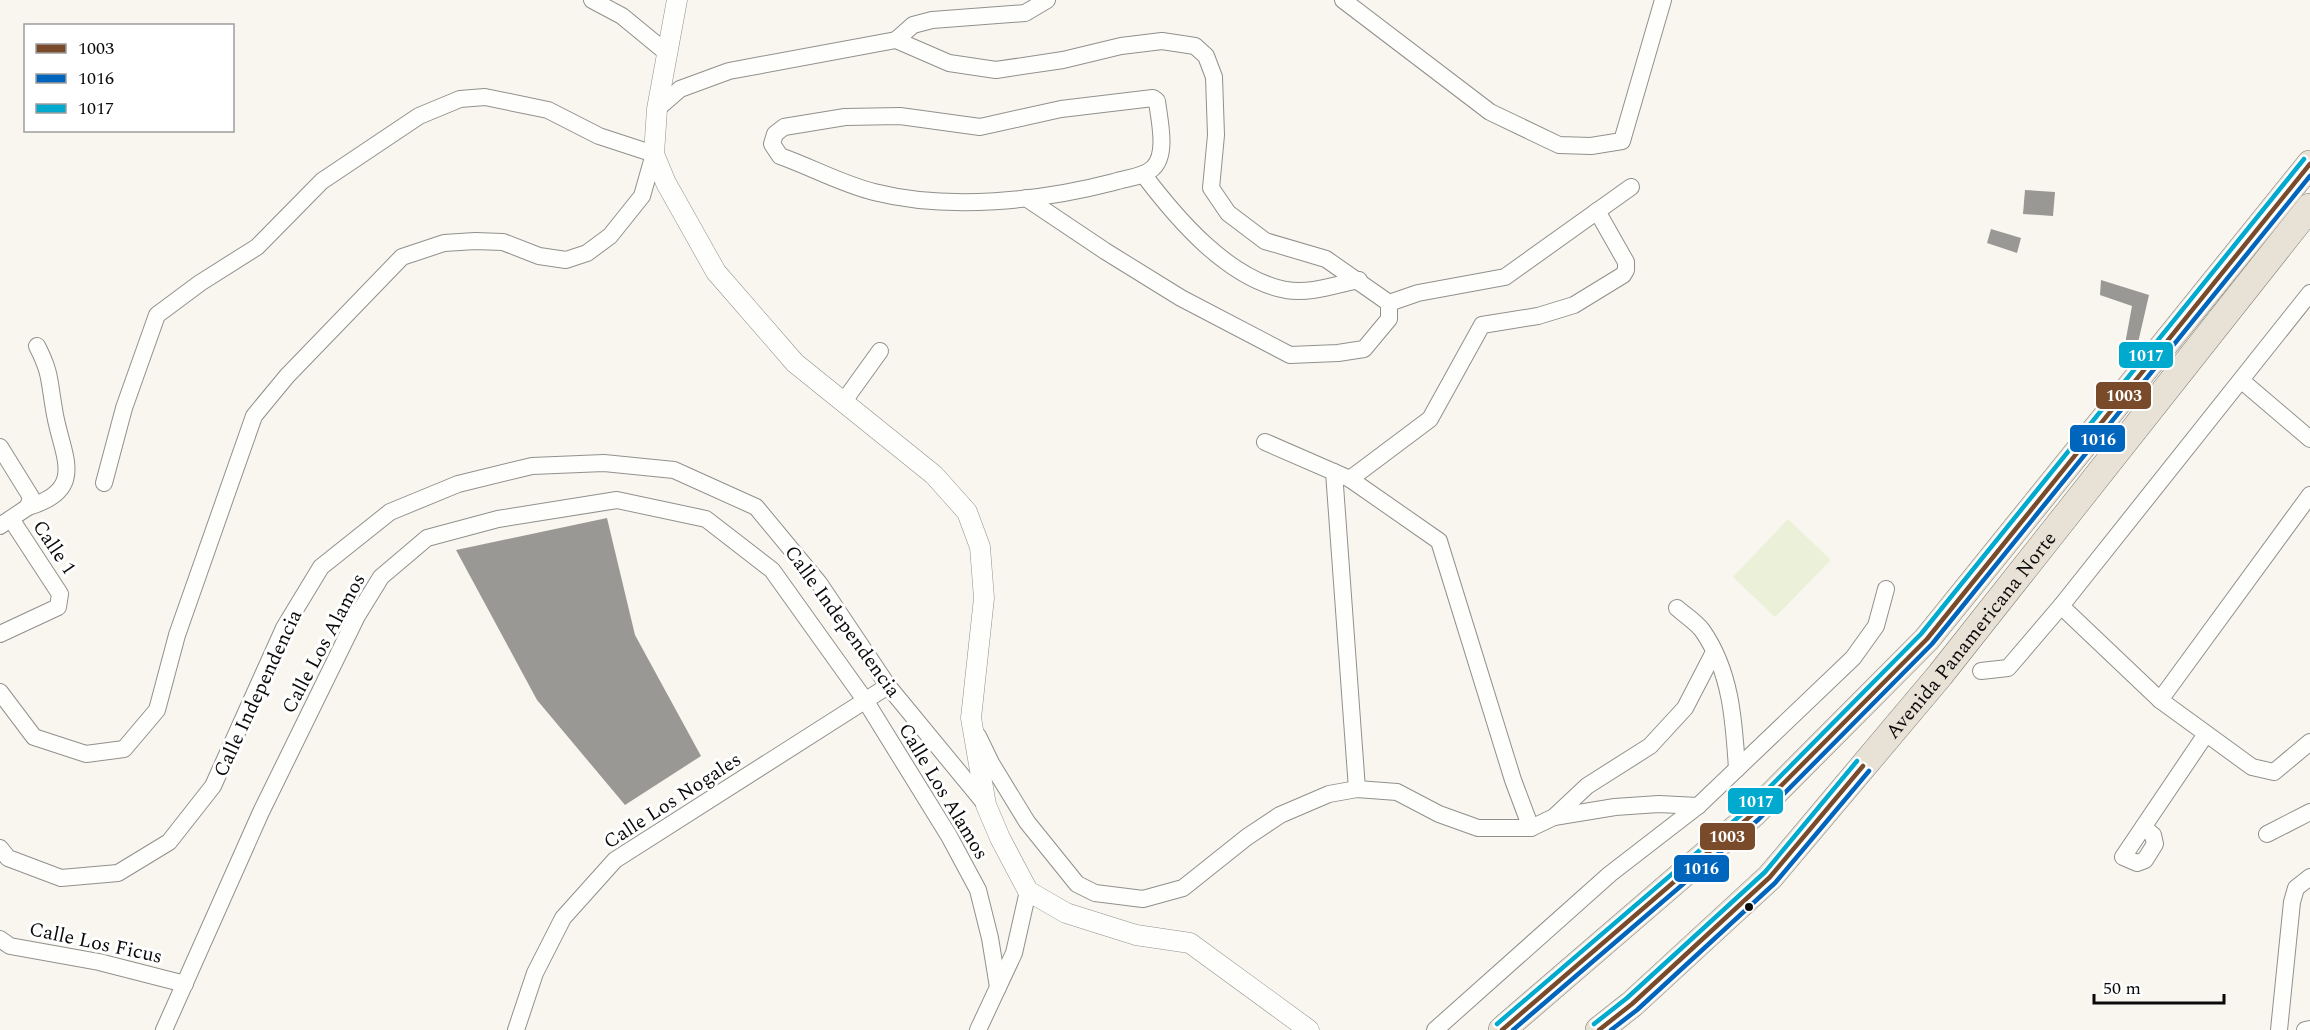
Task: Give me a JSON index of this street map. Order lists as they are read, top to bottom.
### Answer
{
  "streets": {
    "highway": ["Avenida Panamericana Norte"],
    "street": [
      "Calle 1",
      "Calle Independencia",
      "Calle Los Alamos",
      "Calle Los Nogales",
      "Calle Los Ficus"
    ]
  },
  "crossings": [
    ["Calle Independencia", "Calle Los Nogales"],
    ["Calle Los Alamos", "Calle Los Nogales"],
    ["Calle Los Alamos", "Calle Los Ficus"]
  ],
  "lines": ["transit line 1017", "transit line 1003", "transit line 1016"],
  "legend": ["1003", "1016", "1017"],
  "scale_bar": "50 m"
}
